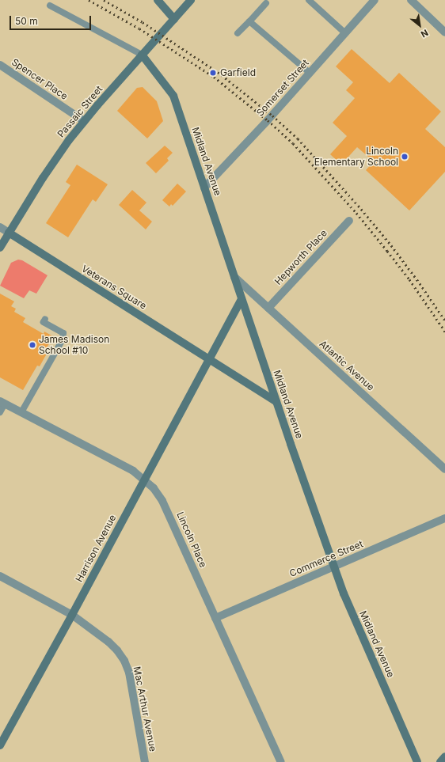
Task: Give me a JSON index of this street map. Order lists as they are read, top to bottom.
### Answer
{
  "streets": {
    "street": [
      "Spencer Place",
      "Somerset Street",
      "Passaic Street",
      "Midland Avenue",
      "Hepworth Place",
      "Veterans Square",
      "Atlantic Avenue",
      "Lincoln Place",
      "Harrison Avenue",
      "Commerce Street",
      "Mac Arthur Avenue"
    ]
  },
  "crossings": [
    ["Spencer Place", "Passaic Street"],
    ["Somerset Street", "Midland Avenue"],
    ["Passaic Street", "Midland Avenue"],
    ["Passaic Street", "Veterans Square"],
    ["Midland Avenue", "Veterans Square"],
    ["Midland Avenue", "Atlantic Avenue"],
    ["Midland Avenue", "Commerce Street"],
    ["Hepworth Place", "Atlantic Avenue"],
    ["Veterans Square", "Harrison Avenue"],
    ["Lincoln Place", "Harrison Avenue"],
    ["Lincoln Place", "Commerce Street"],
    ["Harrison Avenue", "Mac Arthur Avenue"]
  ],
  "places": ["Garfield", "Lincoln Elementary School", "James Madison School #10"],
  "scale_bar": "50 m",
  "north": "bottom right"
}
